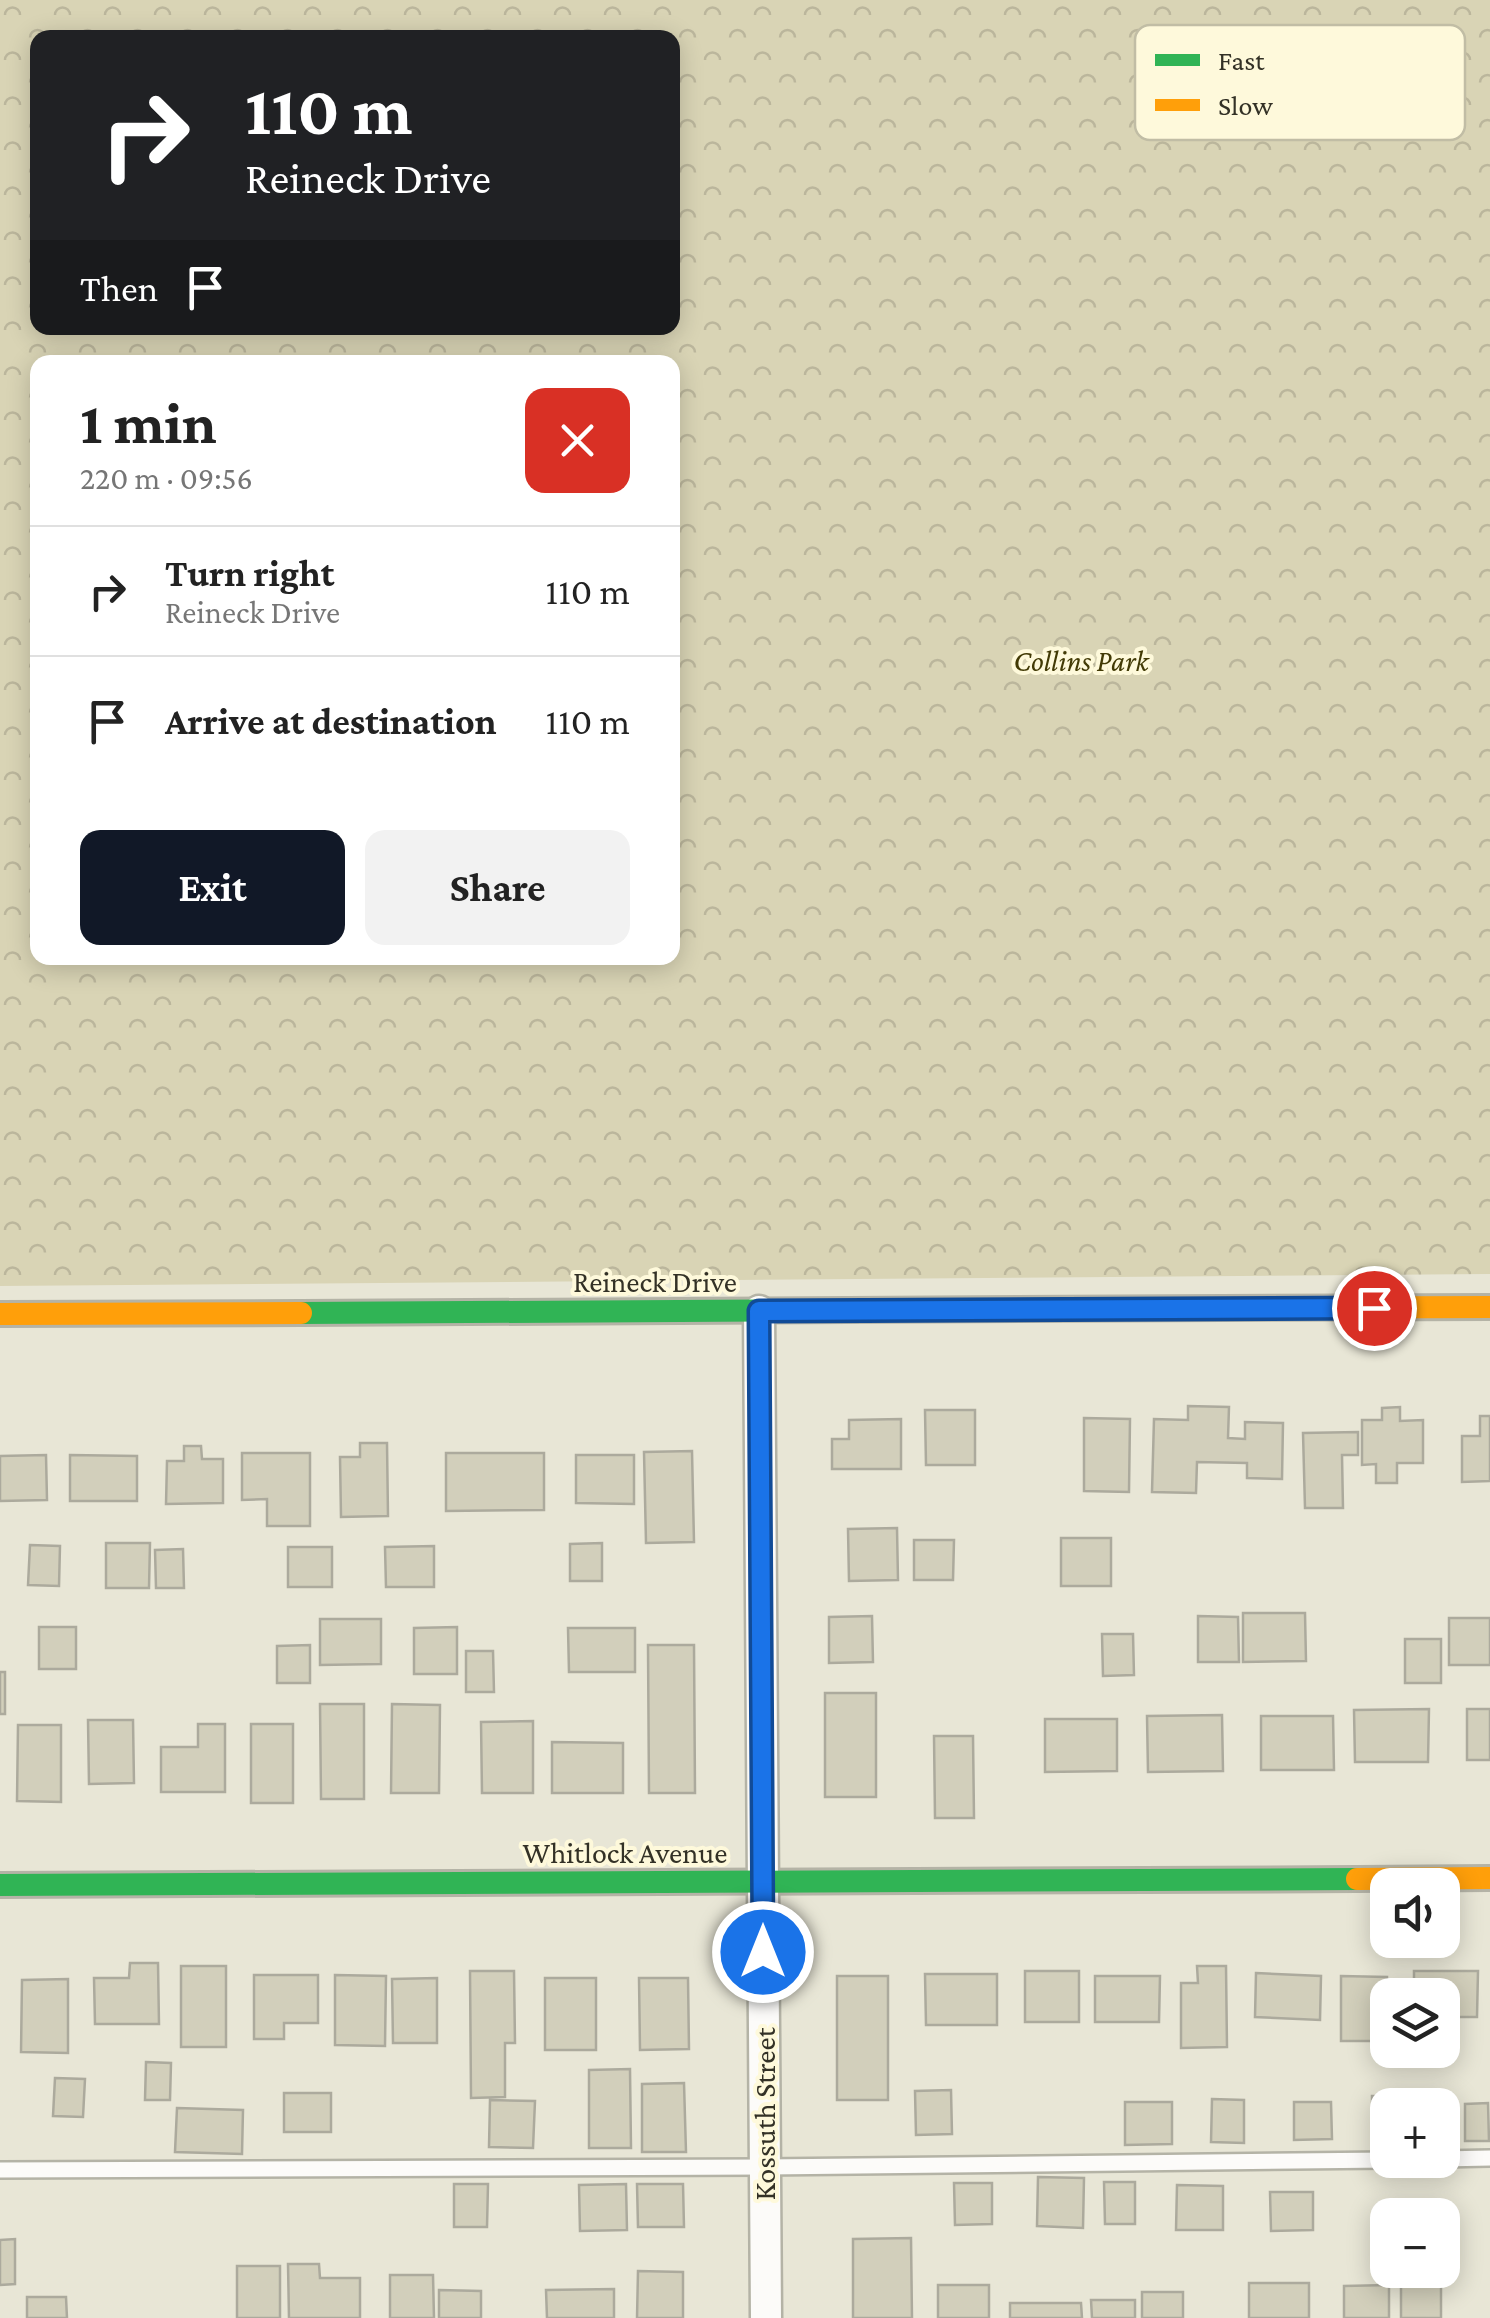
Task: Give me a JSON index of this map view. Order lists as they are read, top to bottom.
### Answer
{
  "streets": {
    "street": ["Reineck Drive", "Whitlock Avenue", "Kossuth Street"]
  },
  "crossings": [
    ["Reineck Drive", "Kossuth Street"],
    ["Whitlock Avenue", "Kossuth Street"]
  ],
  "parks": ["Collins Park"],
  "legend": ["Fast", "Slow"],
  "page": {
    "turn": ["110 m", "Reineck Drive"],
    "then": "Then",
    "heading": ["1 min", "220 m · 09:56"],
    "list": [
      {
        "name": "Turn right",
        "note": "Reineck Drive",
        "value": "110 m"
      },
      {
        "name": "Arrive at destination",
        "value": "110 m"
      }
    ],
    "buttons": ["Exit", "Share"],
    "map_buttons": ["+", "−"]
  }
}
